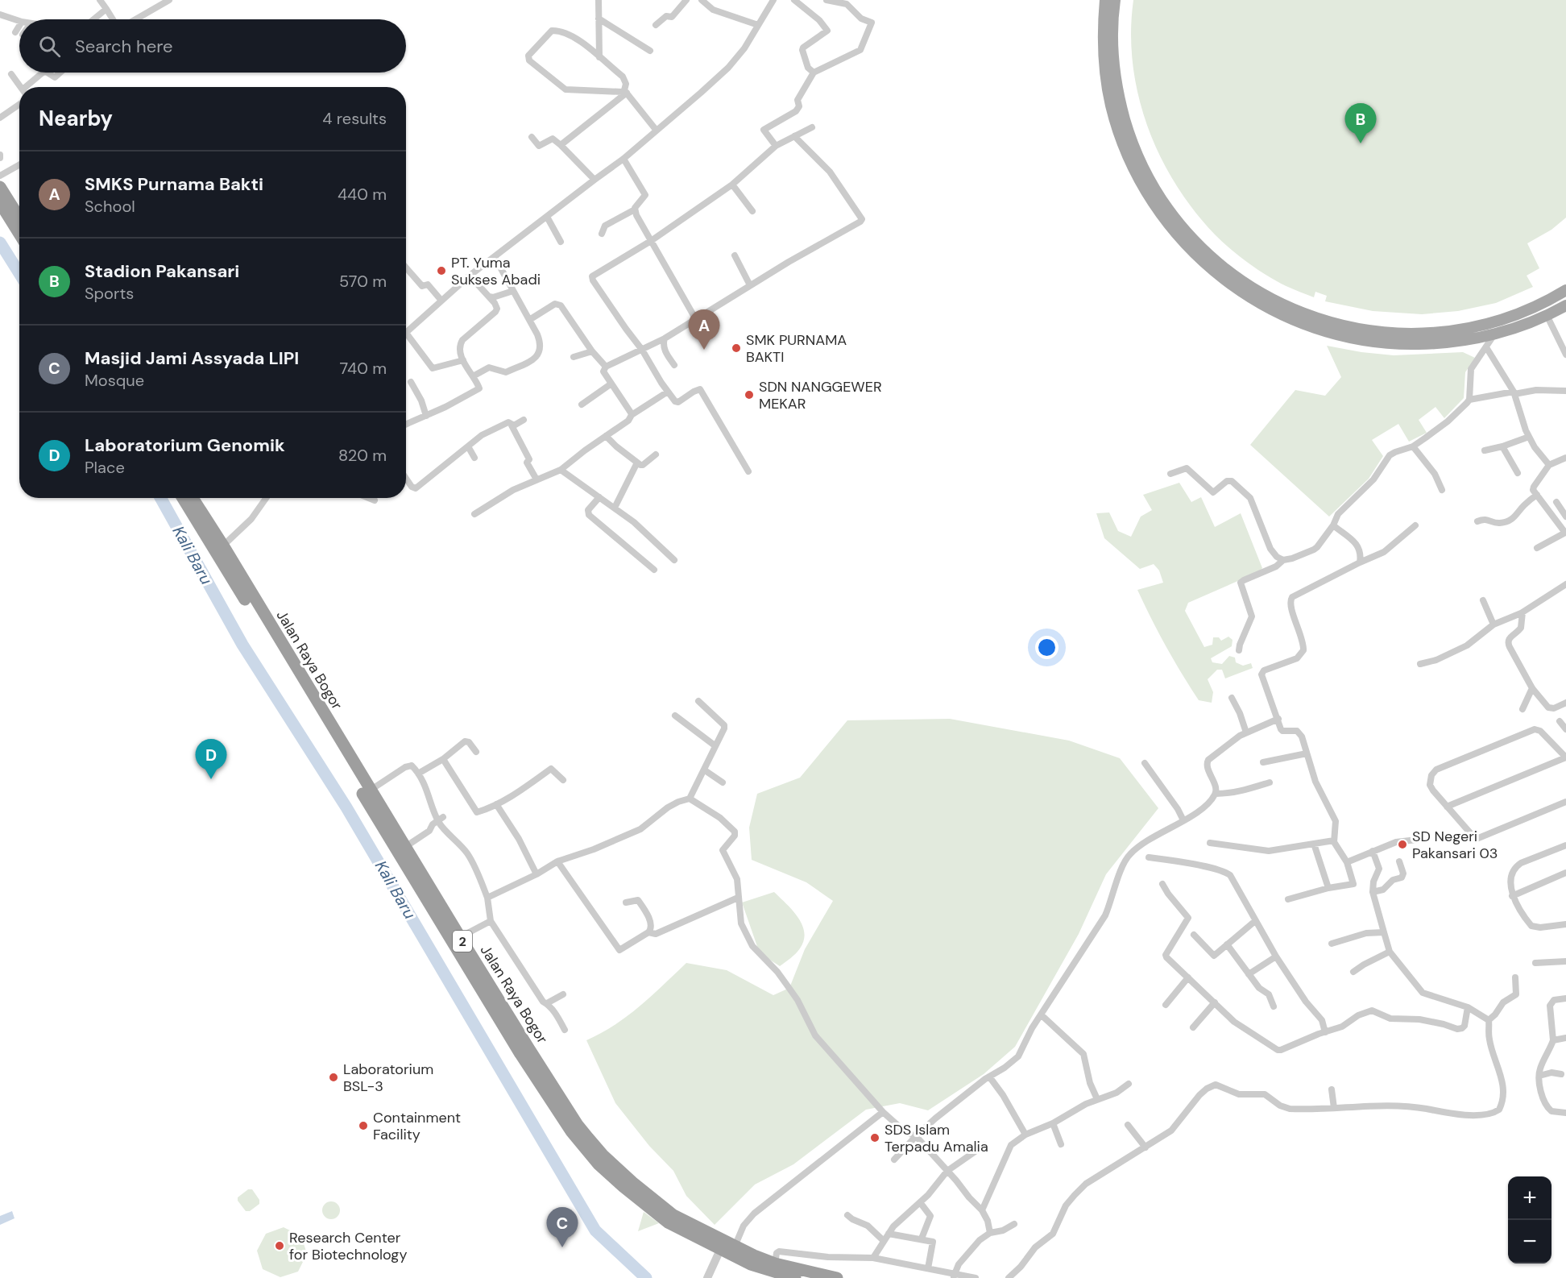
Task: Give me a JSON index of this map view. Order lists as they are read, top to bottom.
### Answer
{
  "streets": {
    "highway": ["Jalan Raya Bogor", "2"]
  },
  "water": ["Kali Baru"],
  "places": [
    "PT. Yuma Sukses Abadi",
    "SMK PURNAMA BAKTI",
    "SDN NANGGEWER MEKAR",
    "SD Negeri Pakansari 03",
    "Laboratorium BSL-3",
    "Containment Facility",
    "SDS Islam Terpadu Amalia",
    "Research Center for Biotechnology"
  ],
  "page": {
    "search": "Search here",
    "heading": ["Nearby", "4 results"],
    "pins": [
      "B",
      "A",
      "D",
      "C"
    ],
    "list": [
      {
        "mark": "A",
        "name": "SMKS Purnama Bakti",
        "note": "School",
        "value": "440 m"
      },
      {
        "mark": "B",
        "name": "Stadion Pakansari",
        "note": "Sports",
        "value": "570 m"
      },
      {
        "mark": "C",
        "name": "Masjid Jami Assyada LIPI",
        "note": "Mosque",
        "value": "740 m"
      },
      {
        "mark": "D",
        "name": "Laboratorium Genomik",
        "note": "Place",
        "value": "820 m"
      }
    ],
    "map_buttons": ["+", "−"]
  }
}
